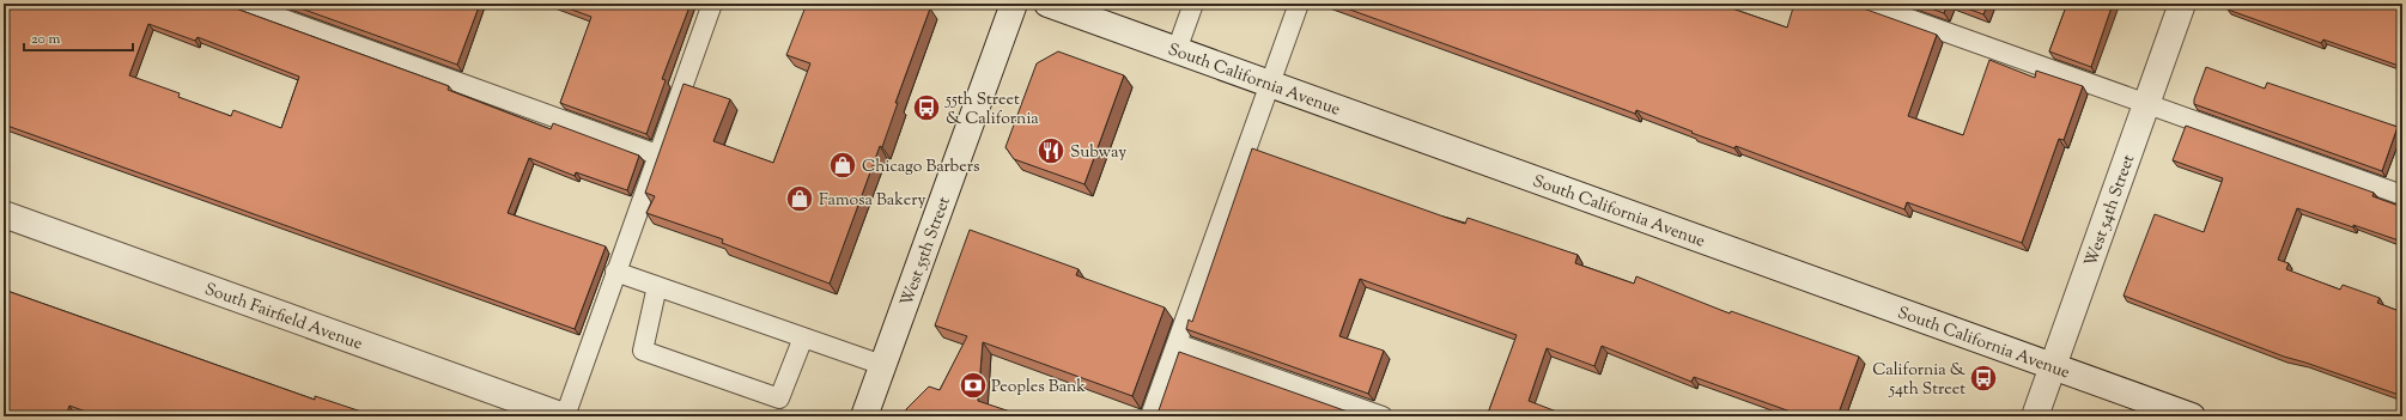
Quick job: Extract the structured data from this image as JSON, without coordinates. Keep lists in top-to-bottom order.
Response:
{
  "streets": {
    "street": [
      "South California Avenue",
      "West 54th Street",
      "West 55th Street",
      "South Fairfield Avenue"
    ]
  },
  "crossings": [
    ["South California Avenue", "West 54th Street"]
  ],
  "places": {
    "bus stop": ["55th Street & California", "California & 54th Street"],
    "restaurant": ["Subway"],
    "shop": ["Chicago Barbers", "Famosa Bakery"],
    "bank": ["Peoples Bank"]
  },
  "scale_bar": "20 m"
}
